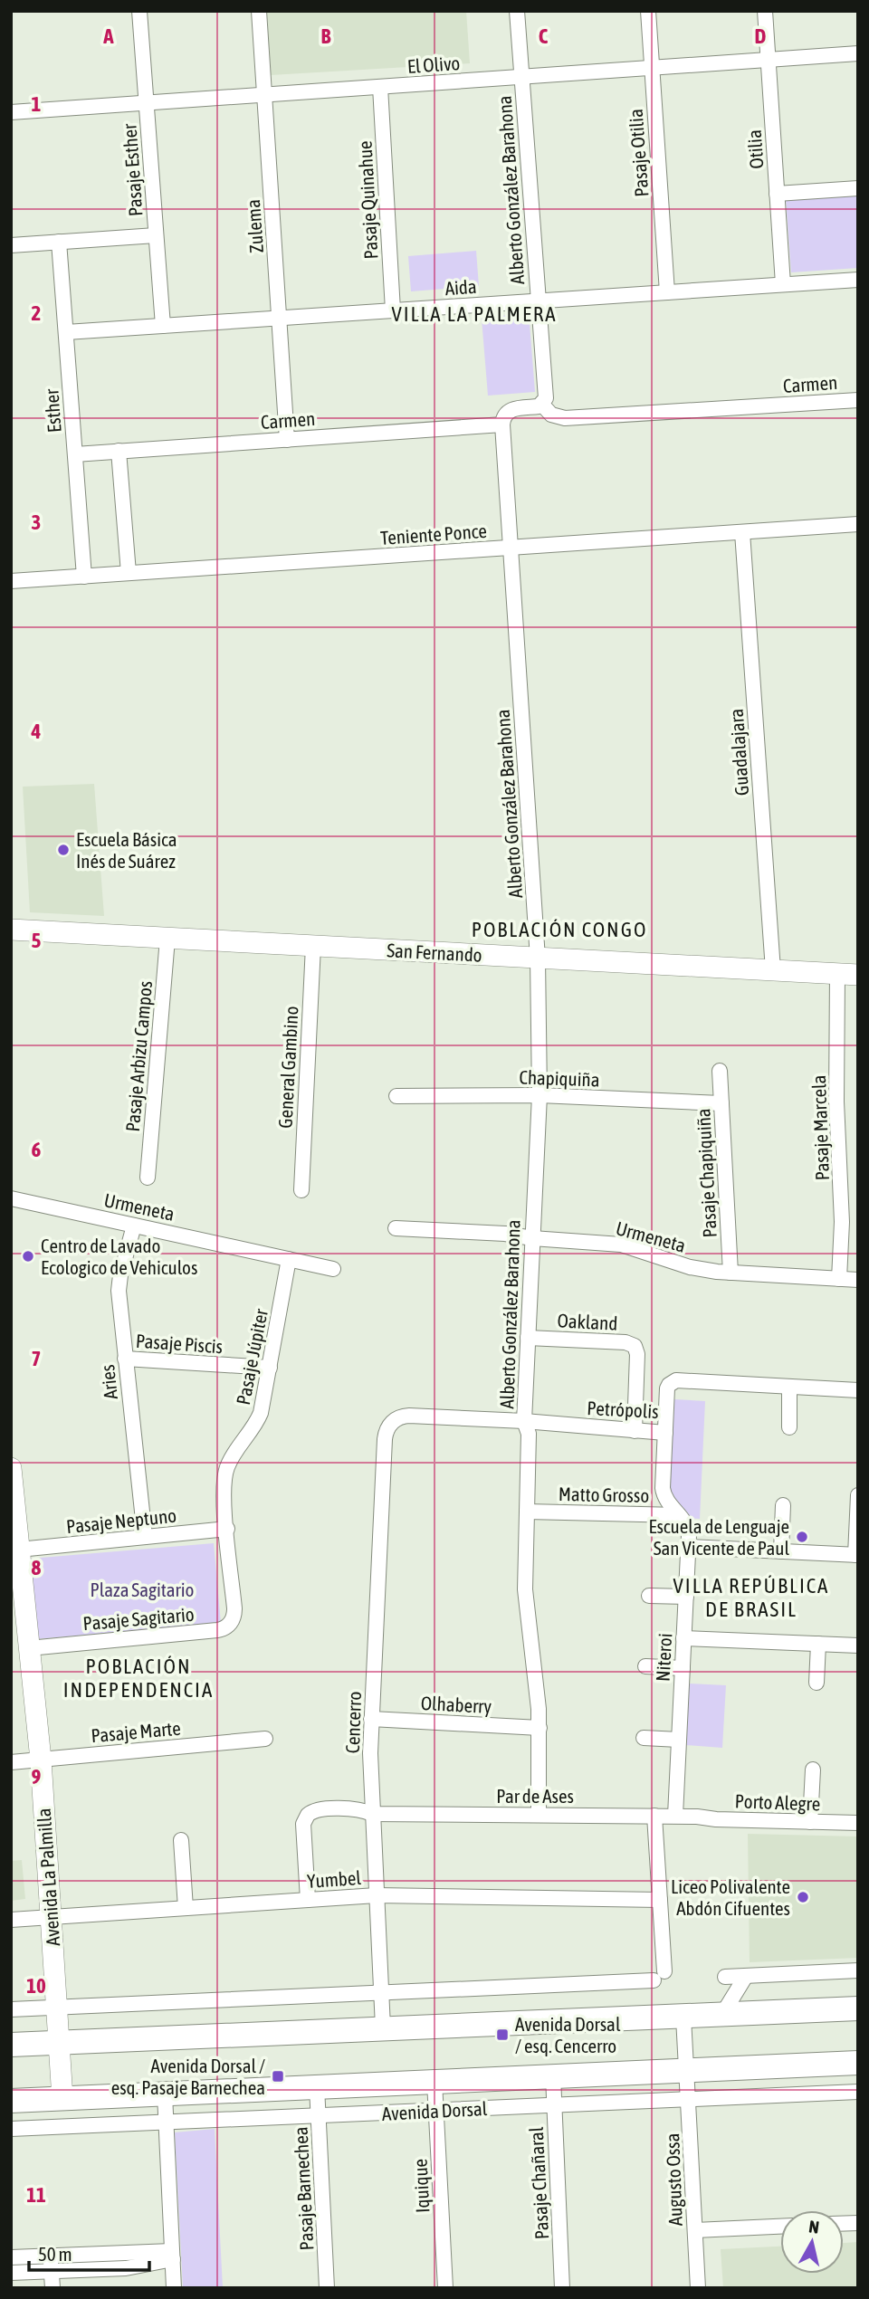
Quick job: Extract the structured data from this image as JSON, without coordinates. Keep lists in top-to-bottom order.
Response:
{
  "streets": {
    "main road": ["Avenida Dorsal"],
    "street": [
      "El Olivo",
      "Otilia",
      "Pasaje Otilia",
      "Pasaje Esther",
      "Alberto González Barahona",
      "Pasaje Quinahue",
      "Zulema",
      "Aida",
      "Carmen",
      "Esther",
      "Teniente Ponce",
      "Guadalajara",
      "San Fernando",
      "Pasaje Arbizu Campos",
      "General Gambino",
      "Chapiquiña",
      "Pasaje Marcela",
      "Pasaje Chapiquiña",
      "Urmeneta",
      "Oakland",
      "Pasaje Piscis",
      "Pasaje Júpiter",
      "Aries",
      "Petrópolis",
      "Matto Grosso",
      "Pasaje Neptuno",
      "Pasaje Sagitario",
      "Niteroi",
      "Olhaberry",
      "Cencerro",
      "Pasaje Marte",
      "Par de Ases",
      "Porto Alegre",
      "Avenida La Palmilla",
      "Yumbel",
      "Augusto Ossa",
      "Pasaje Chañaral",
      "Iquique",
      "Pasaje Barnechea"
    ]
  },
  "crossings": [
    ["El Olivo", "Otilia"],
    ["El Olivo", "Pasaje Otilia"],
    ["El Olivo", "Pasaje Esther"],
    ["El Olivo", "Alberto González Barahona"],
    ["El Olivo", "Pasaje Quinahue"],
    ["El Olivo", "Zulema"],
    ["Otilia", "Aida"],
    ["Pasaje Otilia", "Aida"],
    ["Pasaje Esther", "Aida"],
    ["Alberto González Barahona", "Aida"],
    ["Alberto González Barahona", "Carmen"],
    ["Alberto González Barahona", "Teniente Ponce"],
    ["Alberto González Barahona", "San Fernando"],
    ["Alberto González Barahona", "Chapiquiña"],
    ["Alberto González Barahona", "Urmeneta"],
    ["Alberto González Barahona", "Oakland"],
    ["Alberto González Barahona", "Petrópolis"],
    ["Alberto González Barahona", "Matto Grosso"],
    ["Alberto González Barahona", "Olhaberry"],
    ["Alberto González Barahona", "Par de Ases"],
    ["Pasaje Quinahue", "Aida"],
    ["Zulema", "Aida"],
    ["Zulema", "Carmen"],
    ["Aida", "Esther"],
    ["Carmen", "Esther"],
    ["Esther", "Teniente Ponce"],
    ["Teniente Ponce", "Guadalajara"],
    ["Guadalajara", "San Fernando"],
    ["San Fernando", "Pasaje Arbizu Campos"],
    ["San Fernando", "General Gambino"],
    ["San Fernando", "Pasaje Marcela"],
    ["Chapiquiña", "Pasaje Chapiquiña"],
    ["Pasaje Marcela", "Urmeneta"],
    ["Pasaje Chapiquiña", "Urmeneta"],
    ["Urmeneta", "Pasaje Júpiter"],
    ["Urmeneta", "Aries"],
    ["Oakland", "Petrópolis"],
    ["Pasaje Piscis", "Pasaje Júpiter"],
    ["Pasaje Piscis", "Aries"],
    ["Pasaje Júpiter", "Pasaje Neptuno"],
    ["Pasaje Júpiter", "Pasaje Sagitario"],
    ["Aries", "Pasaje Neptuno"],
    ["Petrópolis", "Niteroi"],
    ["Petrópolis", "Cencerro"],
    ["Matto Grosso", "Niteroi"],
    ["Pasaje Neptuno", "Pasaje Sagitario"],
    ["Pasaje Neptuno", "Avenida La Palmilla"],
    ["Pasaje Sagitario", "Avenida La Palmilla"],
    ["Niteroi", "Par de Ases"],
    ["Olhaberry", "Cencerro"],
    ["Cencerro", "Par de Ases"],
    ["Cencerro", "Yumbel"],
    ["Pasaje Marte", "Avenida La Palmilla"],
    ["Par de Ases", "Porto Alegre"],
    ["Par de Ases", "Yumbel"],
    ["Avenida La Palmilla", "Yumbel"],
    ["Avenida La Palmilla", "Avenida Dorsal"],
    ["Avenida Dorsal", "Augusto Ossa"],
    ["Avenida Dorsal", "Pasaje Chañaral"],
    ["Avenida Dorsal", "Iquique"],
    ["Avenida Dorsal", "Pasaje Barnechea"]
  ],
  "districts": [
    "VILLA LA PALMERA",
    "POBLACIÓN CONGO",
    "VILLA REPÚBLICA DE BRASIL",
    "POBLACIÓN INDEPENDENCIA"
  ],
  "parks": ["Plaza Sagitario"],
  "places": {
    "other": [
      "Escuela Básica Inés de Suárez",
      "Centro de Lavado Ecologico de Vehiculos",
      "Escuela de Lenguaje San Vicente de Paul",
      "Liceo Polivalente Abdón Cifuentes"
    ],
    "transit": ["Avenida Dorsal / esq. Cencerro", "Avenida Dorsal / esq. Pasaje Barnechea"]
  },
  "scale_bar": "50 m",
  "north": "top",
  "grid": {
    "columns": [
      "A",
      "B",
      "C",
      "D"
    ],
    "rows": [
      "1",
      "2",
      "3",
      "4",
      "5",
      "6",
      "7",
      "8",
      "9",
      "10",
      "11"
    ]
  }
}
